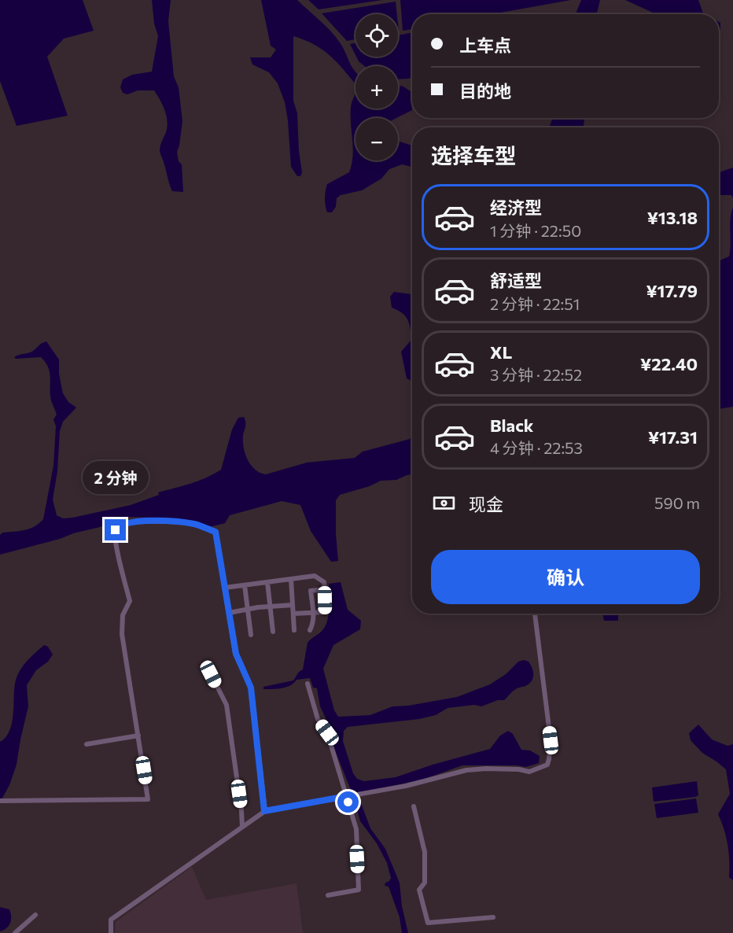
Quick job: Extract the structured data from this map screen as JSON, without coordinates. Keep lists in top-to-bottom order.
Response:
{
  "page": {
    "map_buttons": ["+", "−"],
    "banner": ["上车点", "目的地"],
    "heading": "选择车型",
    "list": [
      {
        "name": "经济型",
        "note": "1 分钟 · 22:50",
        "value": "¥13.18"
      },
      {
        "name": "舒适型",
        "note": "2 分钟 · 22:51",
        "value": "¥17.79"
      },
      {
        "name": "XL",
        "note": "3 分钟 · 22:52",
        "value": "¥22.40"
      },
      {
        "name": "Black",
        "note": "4 分钟 · 22:53",
        "value": "¥17.31"
      }
    ],
    "bubble": "2 分钟",
    "pay": ["现金", "590 m"],
    "buttons": "确认"
  }
}
